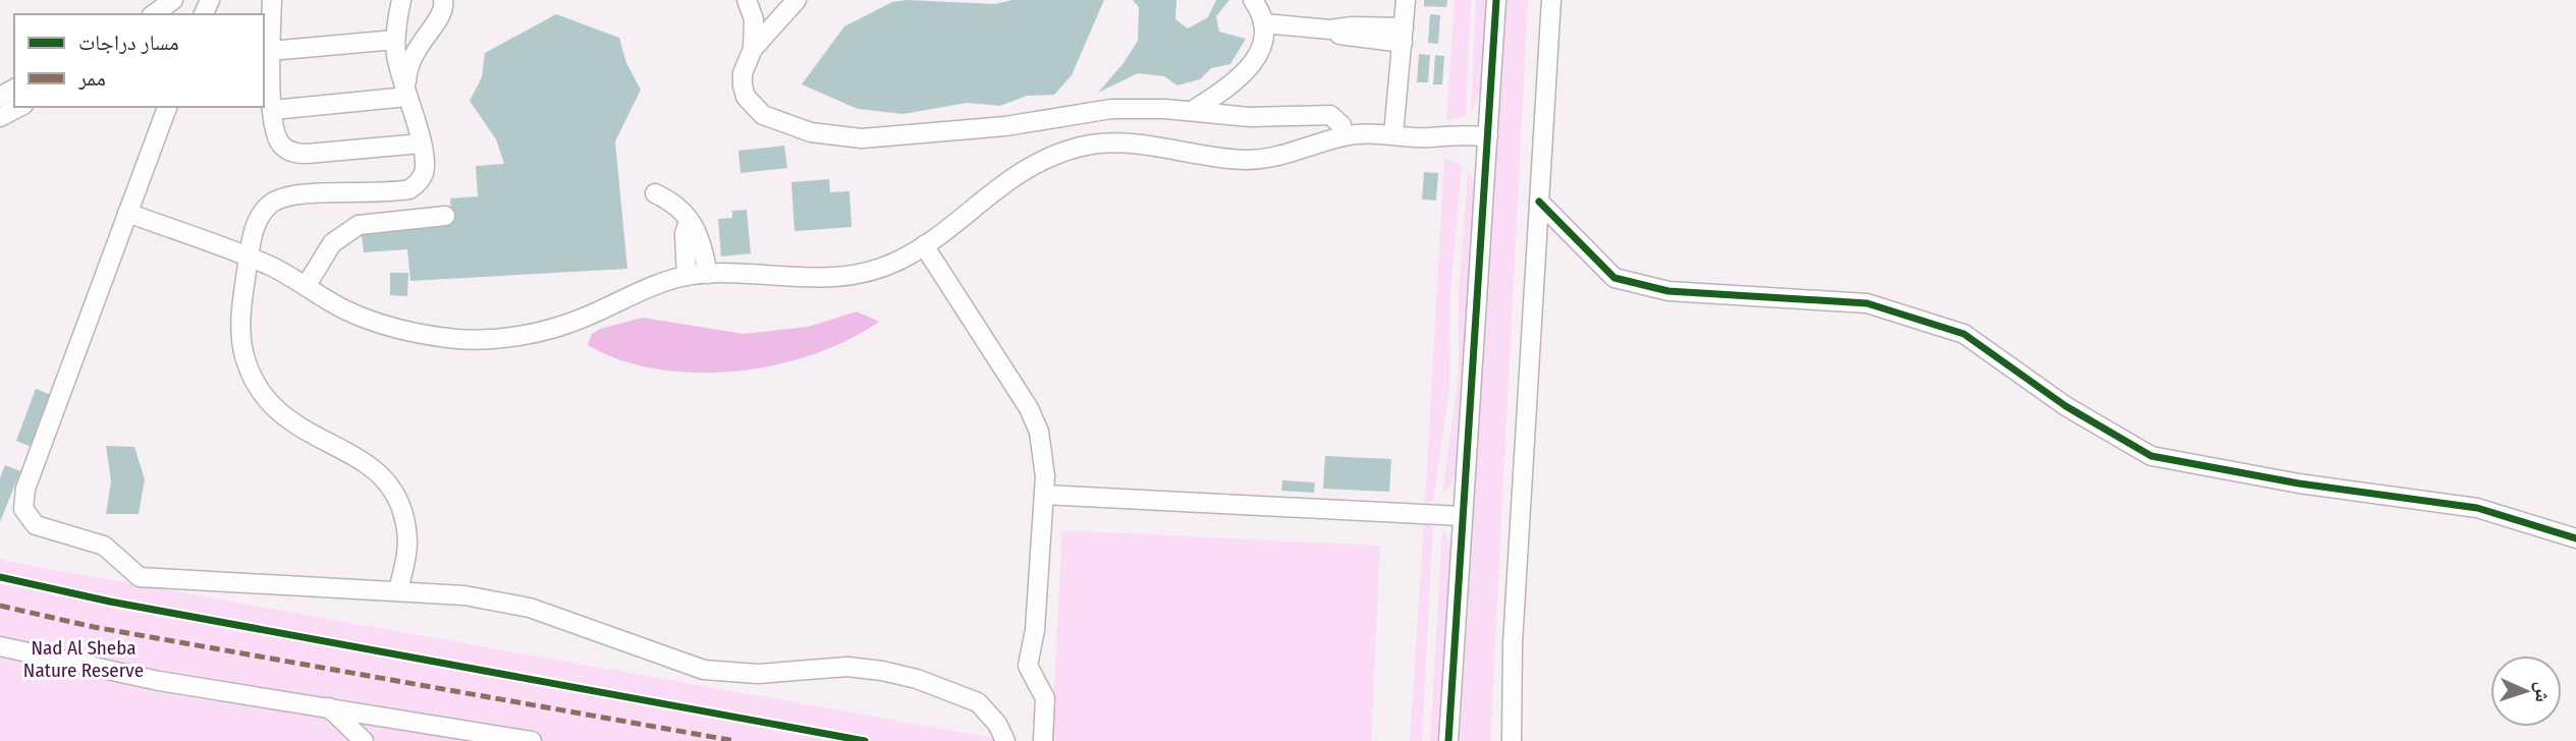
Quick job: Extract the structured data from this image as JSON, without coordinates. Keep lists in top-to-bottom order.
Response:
{
  "parks": ["Nad Al Sheba Nature Reserve"],
  "legend": ["مسار دراجات", "ممر"],
  "north": "right"
}
